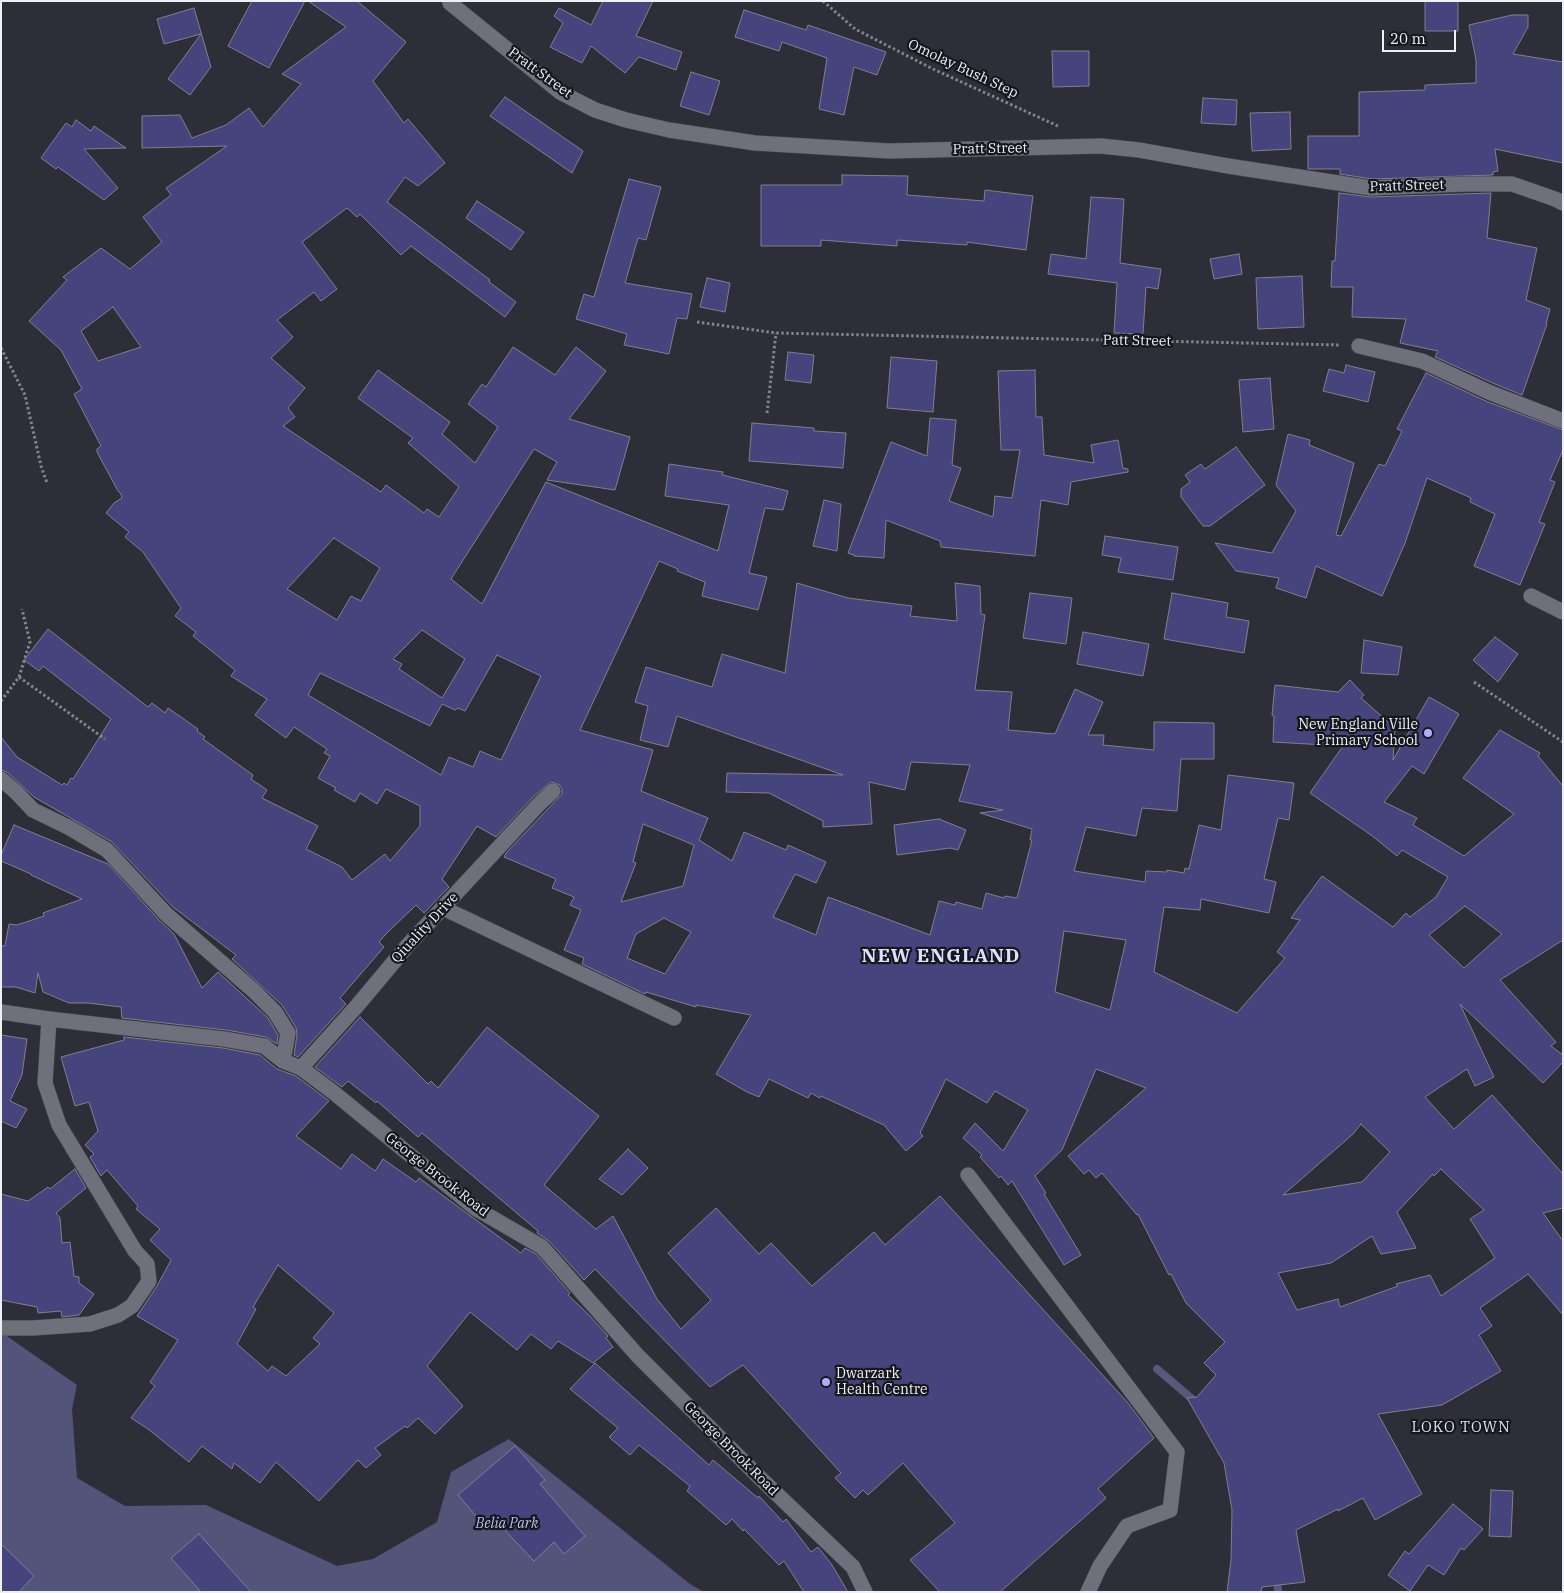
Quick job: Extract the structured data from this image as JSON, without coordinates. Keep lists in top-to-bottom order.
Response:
{
  "streets": {
    "street": ["Pratt Street", "Qiuality Drive", "George Brook Road"],
    "path": ["Omolay Bush Step", "Patt Street"]
  },
  "crossings": [
    ["Qiuality Drive", "George Brook Road"]
  ],
  "districts": ["NEW ENGLAND", "LOKO TOWN"],
  "parks": ["Belia Park"],
  "places": ["New England Ville Primary School", "Dwarzark Health Centre"],
  "scale_bar": "20 m"
}
